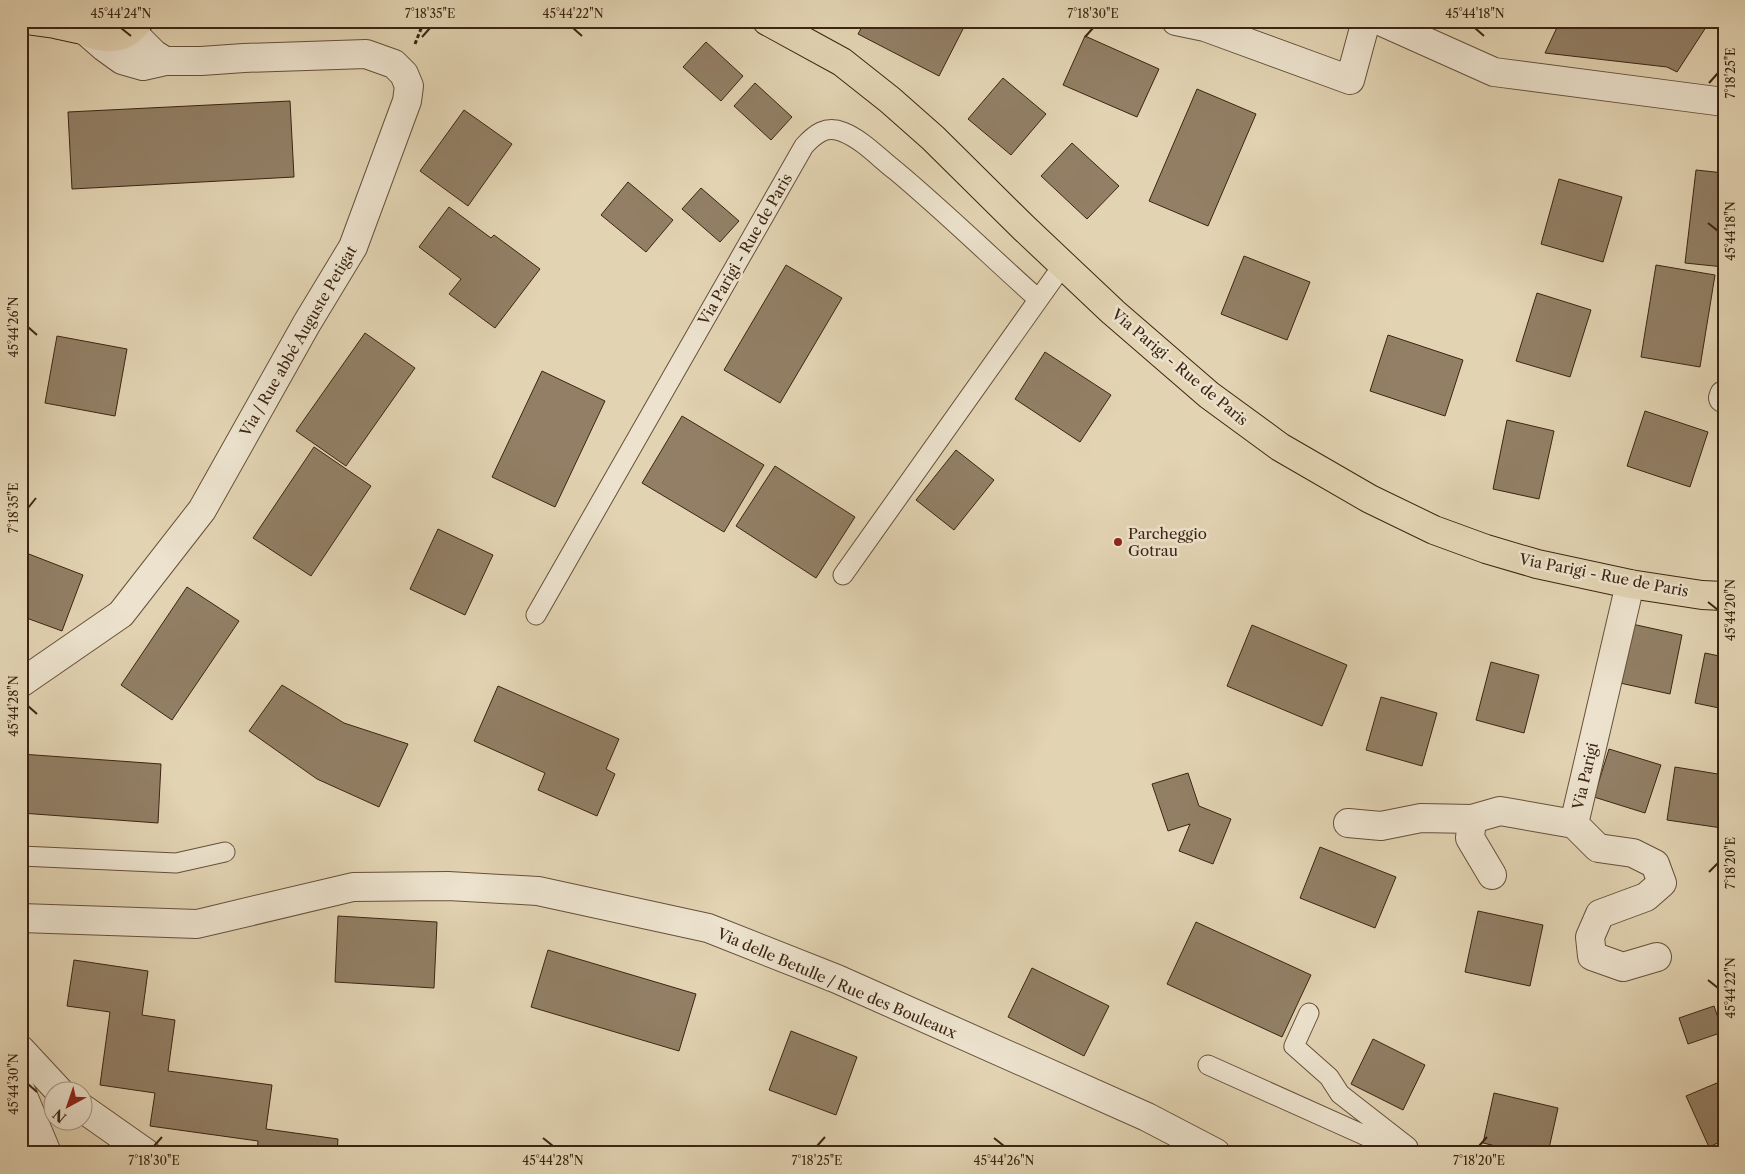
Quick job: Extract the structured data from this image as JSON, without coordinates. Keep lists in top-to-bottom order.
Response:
{
  "streets": {
    "main road": ["Via Parigi - Rue de Paris"],
    "street": ["Via / Rue abbé Auguste Petigat", "Via Parigi", "Via delle Betulle / Rue des Bouleaux"]
  },
  "crossings": [
    ["Via Parigi - Rue de Paris", "Via Parigi"]
  ],
  "places": ["Parcheggio Gotrau"],
  "north": "bottom left",
  "coordinates": [
    "45°44'24\"N",
    "7°18'35\"E",
    "45°44'22\"N",
    "7°18'30\"E",
    "45°44'18\"N",
    "7°18'25\"E",
    "45°44'26\"N",
    "45°44'20\"N",
    "45°44'28\"N",
    "7°18'20\"E",
    "45°44'30\"N"
  ]
}
